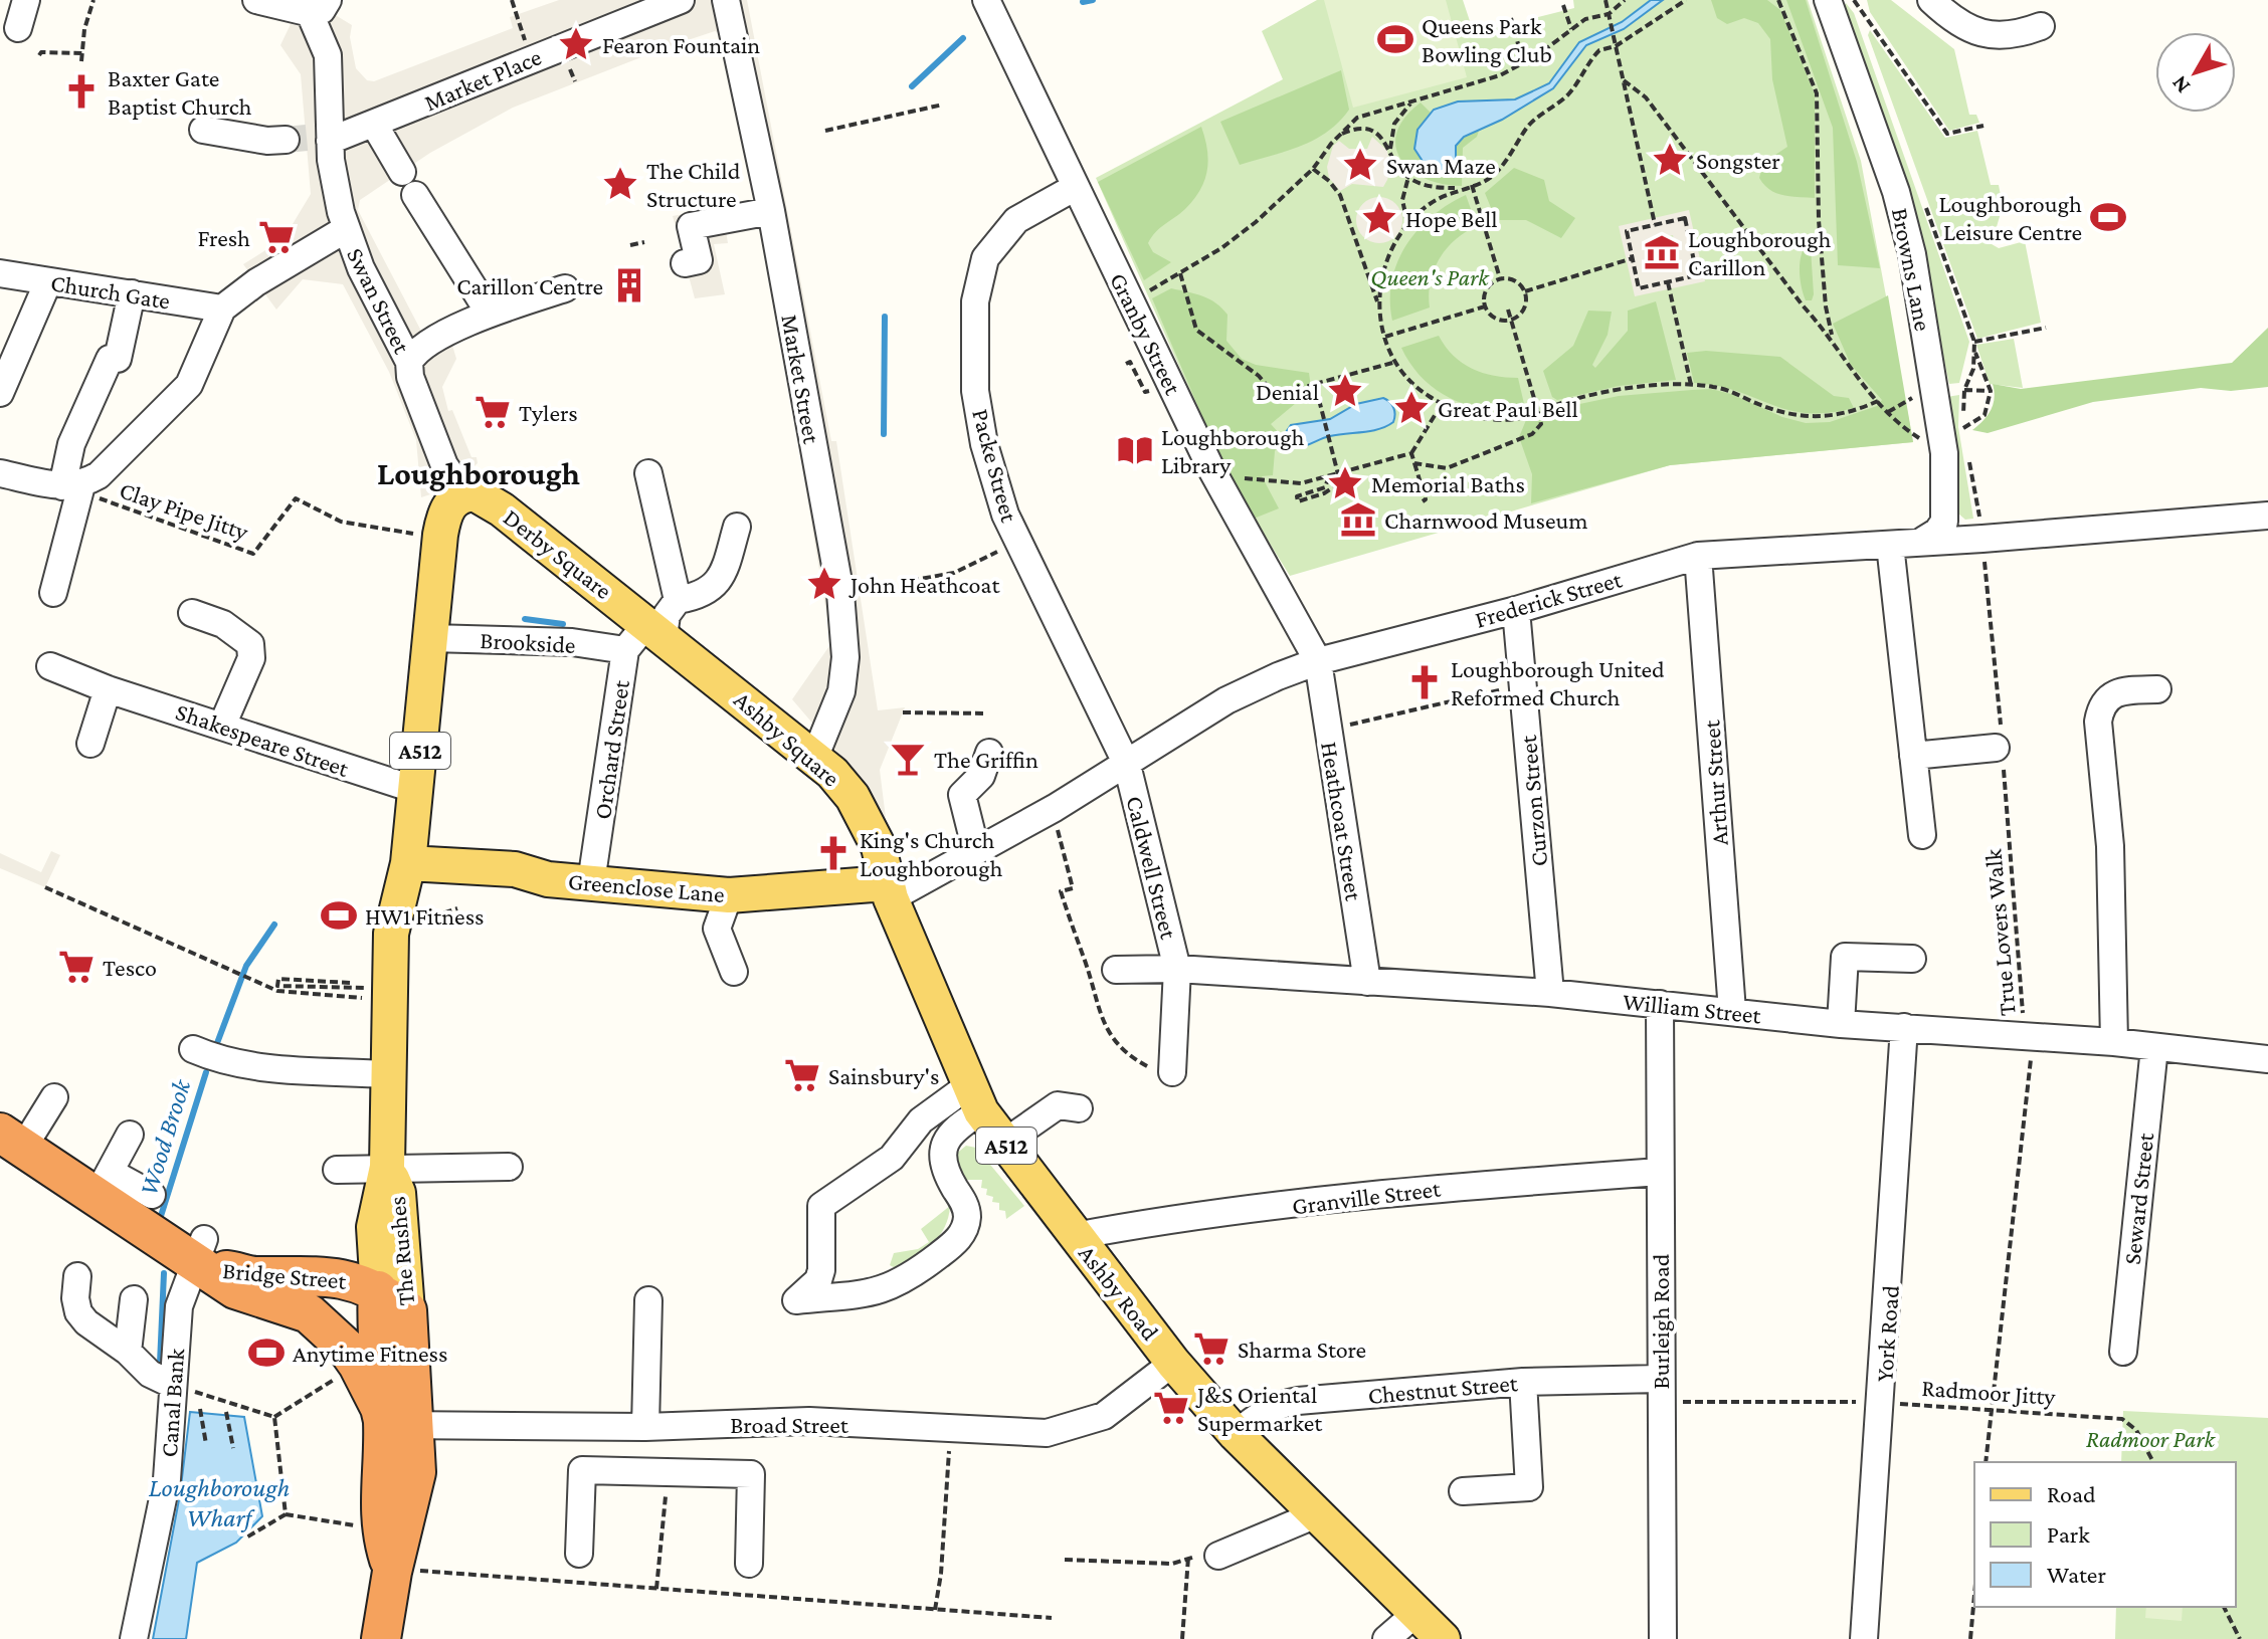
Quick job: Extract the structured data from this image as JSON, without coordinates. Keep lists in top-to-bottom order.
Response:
{
  "streets": {
    "highway": ["Bridge Street"],
    "main road": [
      "Derby Square",
      "Ashby Square",
      "A512",
      "Greenclose Lane",
      "The Rushes",
      "Ashby Road"
    ],
    "street": [
      "Market Place",
      "Browns Lane",
      "Church Gate",
      "Swan Street",
      "Granby Street",
      "Market Street",
      "Packe Street",
      "Frederick Street",
      "Brookside",
      "Shakespeare Street",
      "Orchard Street",
      "Arthur Street",
      "Curzon Street",
      "Heathcoat Street",
      "Caldwell Street",
      "William Street",
      "Granville Street",
      "Seward Street",
      "Burleigh Road",
      "York Road",
      "Chestnut Street",
      "Canal Bank",
      "Broad Street"
    ],
    "path": ["Clay Pipe Jitty", "True Lovers Walk", "Radmoor Jitty"]
  },
  "crossings": [
    ["Browns Lane", "Frederick Street"],
    ["Swan Street", "Derby Square"],
    ["Swan Street", "A512"],
    ["Granby Street", "Packe Street"],
    ["Granby Street", "Frederick Street"],
    ["Granby Street", "Heathcoat Street"],
    ["Market Street", "Ashby Square"],
    ["Packe Street", "Frederick Street"],
    ["Packe Street", "Caldwell Street"],
    ["Clay Pipe Jitty", "A512"],
    ["Derby Square", "Brookside"],
    ["Derby Square", "Ashby Square"],
    ["Derby Square", "Orchard Street"],
    ["Derby Square", "A512"],
    ["Frederick Street", "Ashby Square"],
    ["Frederick Street", "Arthur Street"],
    ["Frederick Street", "Curzon Street"],
    ["Frederick Street", "Heathcoat Street"],
    ["Frederick Street", "Caldwell Street"],
    ["Frederick Street", "Greenclose Lane"],
    ["Frederick Street", "True Lovers Walk"],
    ["Frederick Street", "Ashby Road"],
    ["Brookside", "Ashby Square"],
    ["Brookside", "Orchard Street"],
    ["Brookside", "A512"],
    ["Brookside", "The Rushes"],
    ["Ashby Square", "Orchard Street"],
    ["Ashby Square", "Greenclose Lane"],
    ["Ashby Square", "Ashby Road"],
    ["Shakespeare Street", "The Rushes"],
    ["Orchard Street", "Greenclose Lane"],
    ["A512", "The Rushes"],
    ["Arthur Street", "William Street"],
    ["Curzon Street", "William Street"],
    ["Heathcoat Street", "William Street"],
    ["Caldwell Street", "William Street"],
    ["Greenclose Lane", "The Rushes"],
    ["Greenclose Lane", "Ashby Road"],
    ["True Lovers Walk", "William Street"],
    ["True Lovers Walk", "Radmoor Jitty"],
    ["William Street", "Seward Street"],
    ["William Street", "Burleigh Road"],
    ["William Street", "York Road"],
    ["Granville Street", "Ashby Road"],
    ["Granville Street", "Burleigh Road"],
    ["The Rushes", "Bridge Street"],
    ["Bridge Street", "Canal Bank"],
    ["Bridge Street", "Broad Street"],
    ["Ashby Road", "Chestnut Street"],
    ["Ashby Road", "Broad Street"],
    ["Burleigh Road", "Chestnut Street"],
    ["Burleigh Road", "Radmoor Jitty"],
    ["York Road", "Radmoor Jitty"],
    ["Chestnut Street", "Radmoor Jitty"]
  ],
  "districts": ["Loughborough"],
  "water": ["Wood Brook", "Loughborough Wharf"],
  "parks": ["Queen's Park", "Radmoor Park"],
  "places": {
    "sports": [
      "Queens Park Bowling Club",
      "Loughborough Leisure Centre",
      "HW1 Fitness",
      "Anytime Fitness"
    ],
    "place": [
      "Fearon Fountain",
      "Songster",
      "Swan Maze",
      "The Child Structure",
      "Hope Bell",
      "Denial",
      "Great Paul Bell",
      "Memorial Baths",
      "John Heathcoat"
    ],
    "church": ["Baxter Gate Baptist Church", "Loughborough United Reformed Church", "King's Church Loughborough"],
    "supermarket": [
      "Fresh",
      "Tylers",
      "Tesco",
      "Sainsbury's",
      "Sharma Store",
      "J&S Oriental Supermarket"
    ],
    "museum": ["Loughborough Carillon", "Charnwood Museum"],
    "building": ["Carillon Centre"],
    "library": ["Loughborough Library"],
    "bar": ["The Griffin"]
  },
  "legend": ["Road", "Park", "Water"],
  "north": "bottom left"
}
